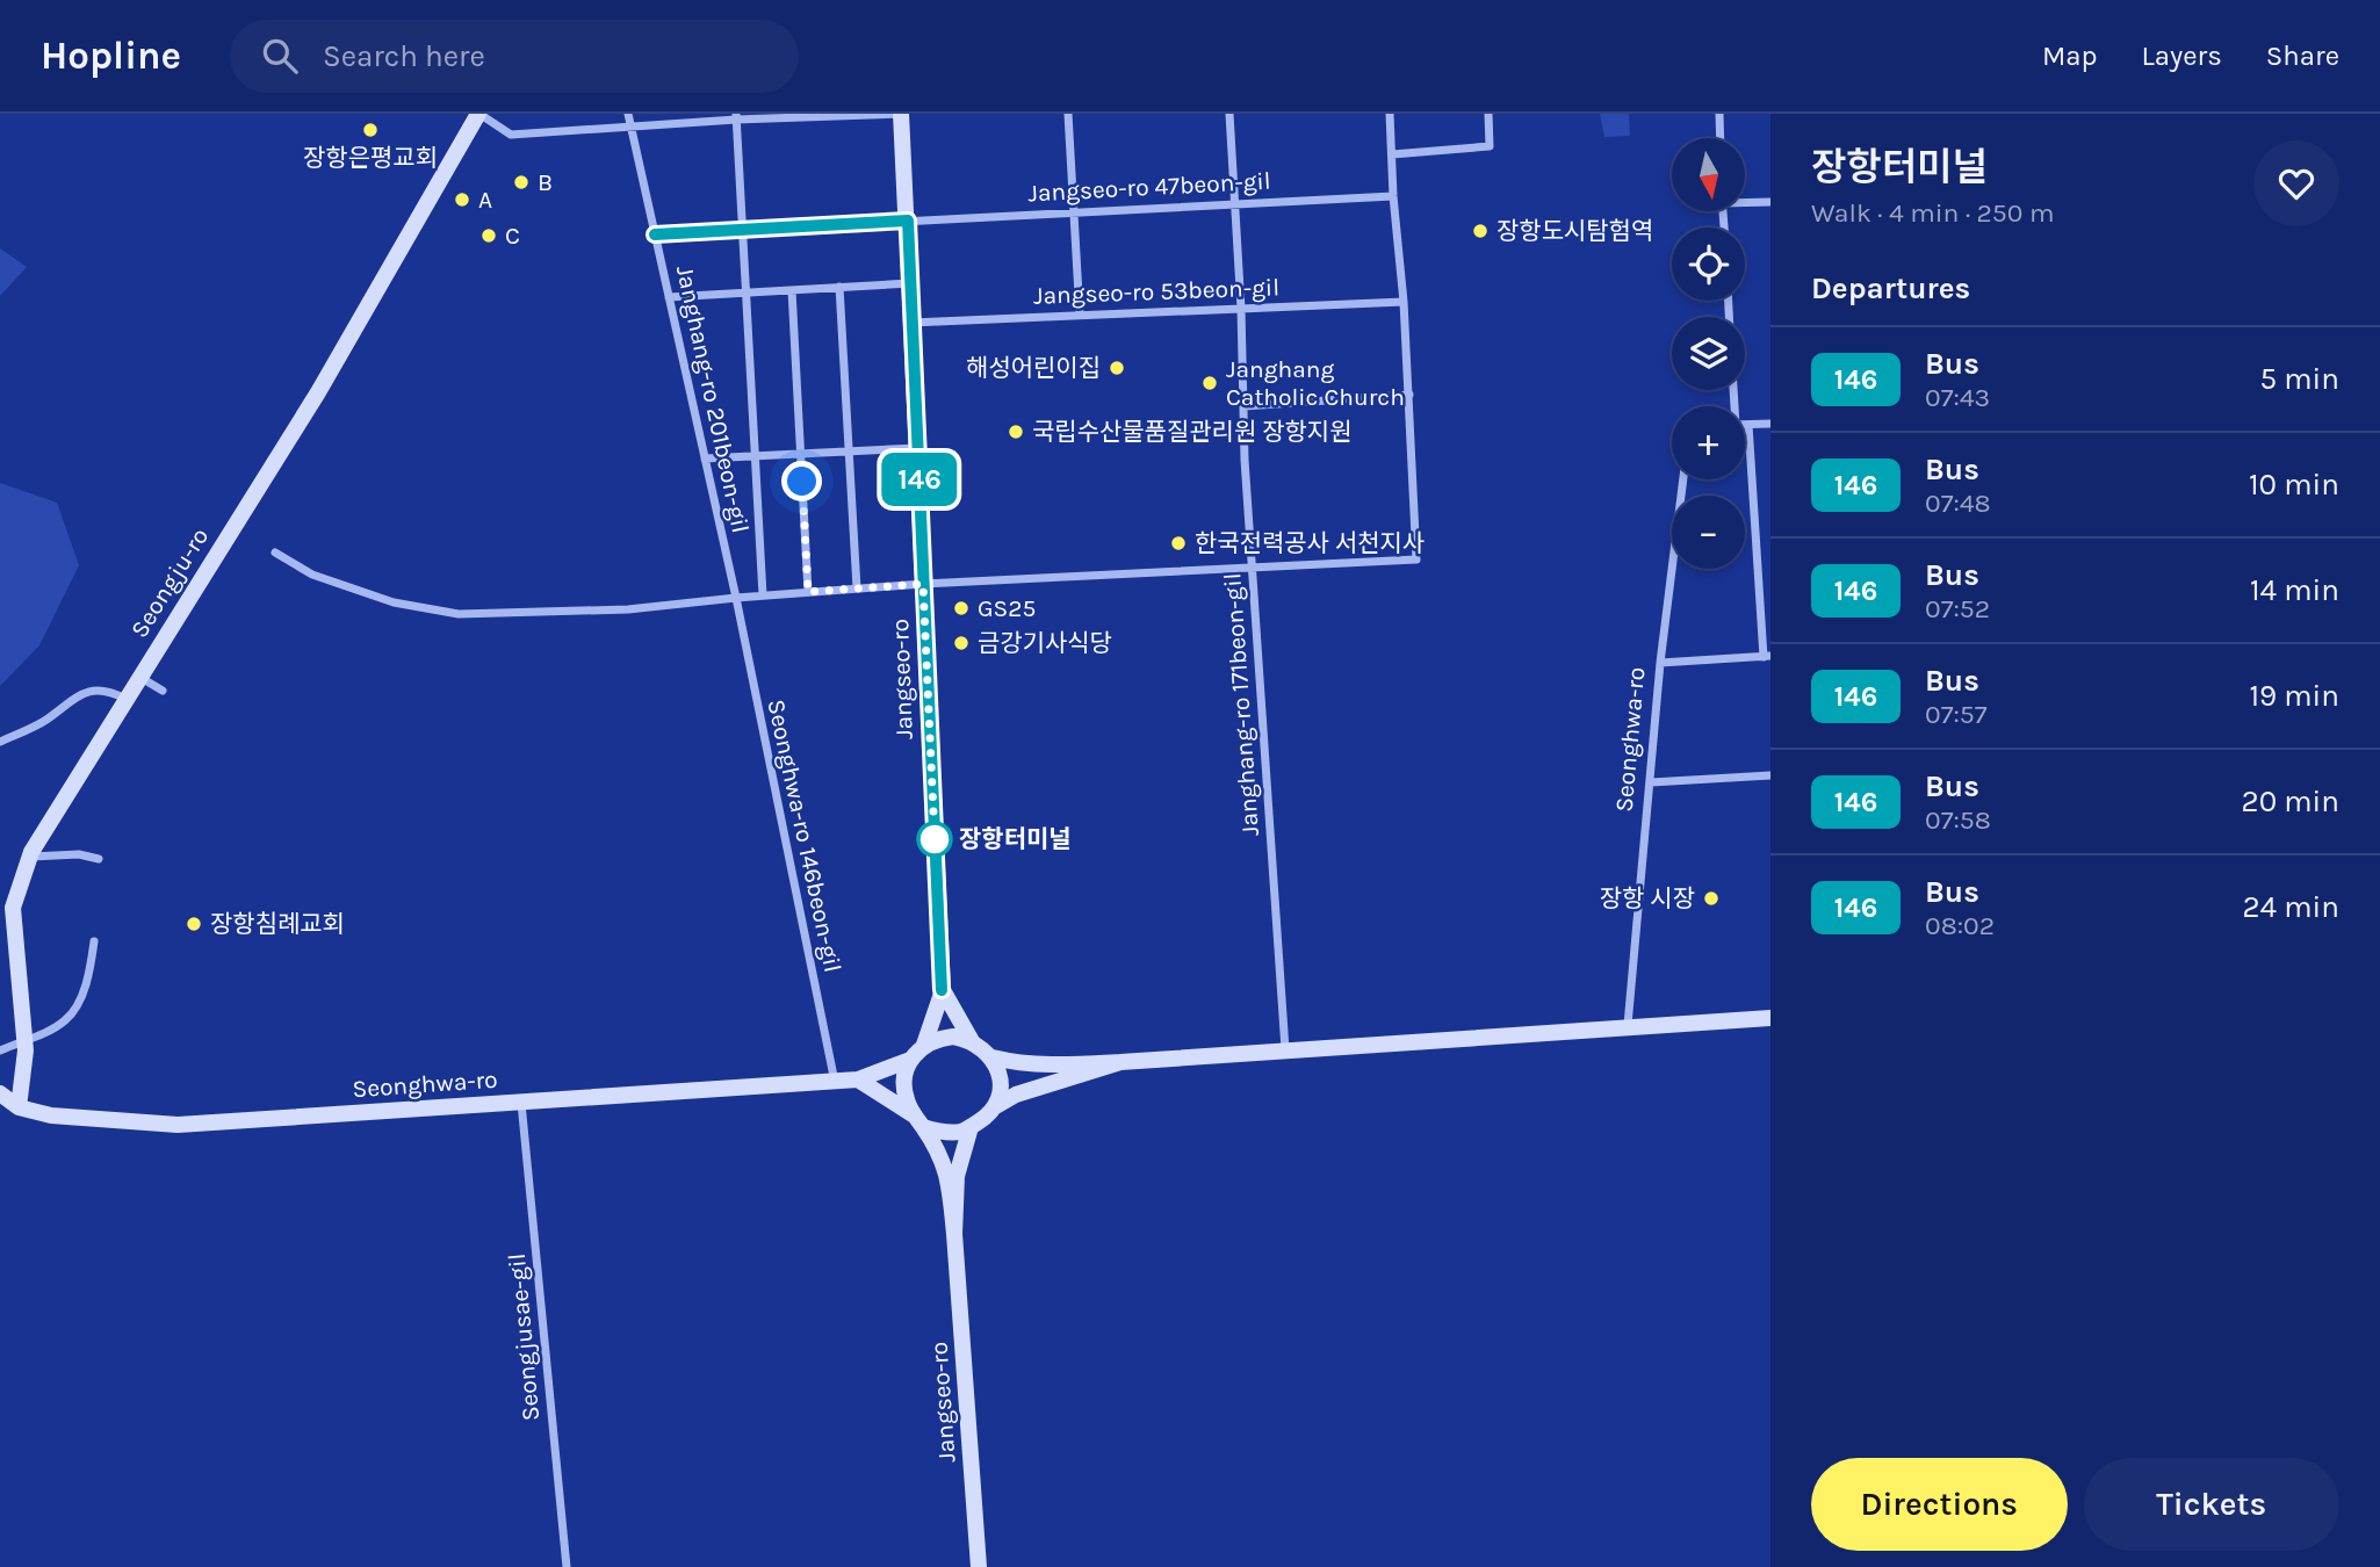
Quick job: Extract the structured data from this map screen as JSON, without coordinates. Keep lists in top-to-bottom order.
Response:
{
  "streets": {
    "street": [
      "Jangseo-ro 47beon-gil",
      "Jangseo-ro 53beon-gil",
      "Janghang-ro 201beon-gil",
      "Seongju-ro",
      "Jangseo-ro",
      "Janghang-ro 171beon-gil",
      "Seonghwa-ro",
      "Seonghwa-ro 146beon-gil",
      "Seongjusae-gil"
    ]
  },
  "crossings": [
    ["Jangseo-ro 47beon-gil", "Jangseo-ro"],
    ["Jangseo-ro 47beon-gil", "Janghang-ro 171beon-gil"],
    ["Jangseo-ro 53beon-gil", "Jangseo-ro"],
    ["Jangseo-ro 53beon-gil", "Janghang-ro 171beon-gil"],
    ["Janghang-ro 201beon-gil", "Seonghwa-ro 146beon-gil"],
    ["Seongju-ro", "Seonghwa-ro"],
    ["Seonghwa-ro", "Seonghwa-ro 146beon-gil"],
    ["Seonghwa-ro", "Seongjusae-gil"]
  ],
  "places": [
    "장항은평교회",
    "B",
    "A",
    "장항도시탐험역",
    "C",
    "해성어린이집",
    "Janghang Catholic Church",
    "국립수산물품질관리원 장항지원",
    "한국전력공사 서천지사",
    "GS25",
    "금강기사식당",
    "장항터미널",
    "장항 시장",
    "장항침례교회"
  ],
  "lines": ["bus line 146"],
  "north": "bottom",
  "page": {
    "header": "Hopline",
    "search": "Search here",
    "nav": ["Map", "Layers", "Share"],
    "on_map": "146",
    "heading": [
      ["장항터미널", "Walk · 4 min · 250 m"],
      "Departures"
    ],
    "map_buttons": ["+", "−"],
    "list": [
      {
        "mark": "146",
        "name": "Bus",
        "note": "07:43",
        "value": "5 min"
      },
      {
        "mark": "146",
        "name": "Bus",
        "note": "07:48",
        "value": "10 min"
      },
      {
        "mark": "146",
        "name": "Bus",
        "note": "07:52",
        "value": "14 min"
      },
      {
        "mark": "146",
        "name": "Bus",
        "note": "07:57",
        "value": "19 min"
      },
      {
        "mark": "146",
        "name": "Bus",
        "note": "07:58",
        "value": "20 min"
      },
      {
        "mark": "146",
        "name": "Bus",
        "note": "08:02",
        "value": "24 min"
      }
    ],
    "buttons": ["Directions", "Tickets"]
  }
}
